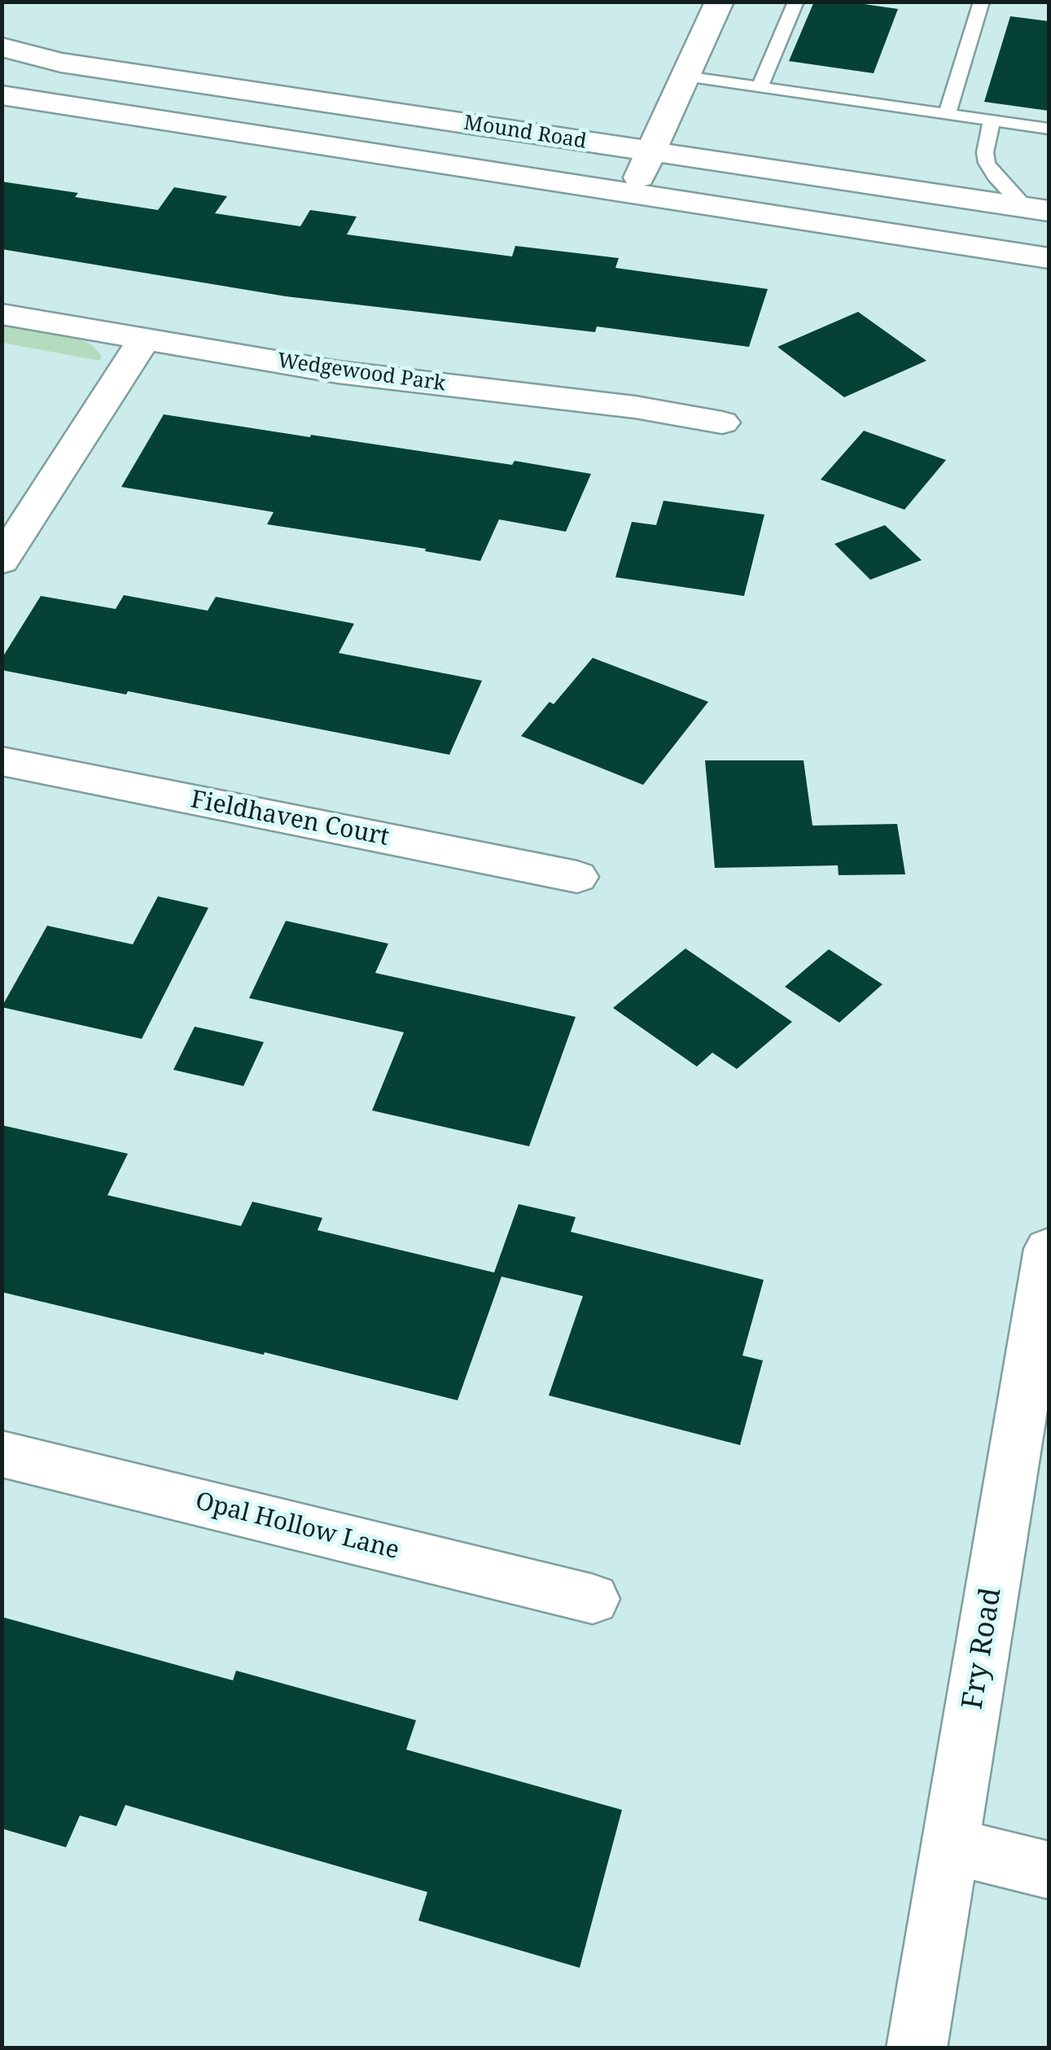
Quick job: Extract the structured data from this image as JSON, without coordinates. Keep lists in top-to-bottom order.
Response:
{
  "streets": {
    "street": [
      "Mound Road",
      "Wedgewood Park",
      "Fieldhaven Court",
      "Opal Hollow Lane",
      "Fry Road"
    ]
  }
}
